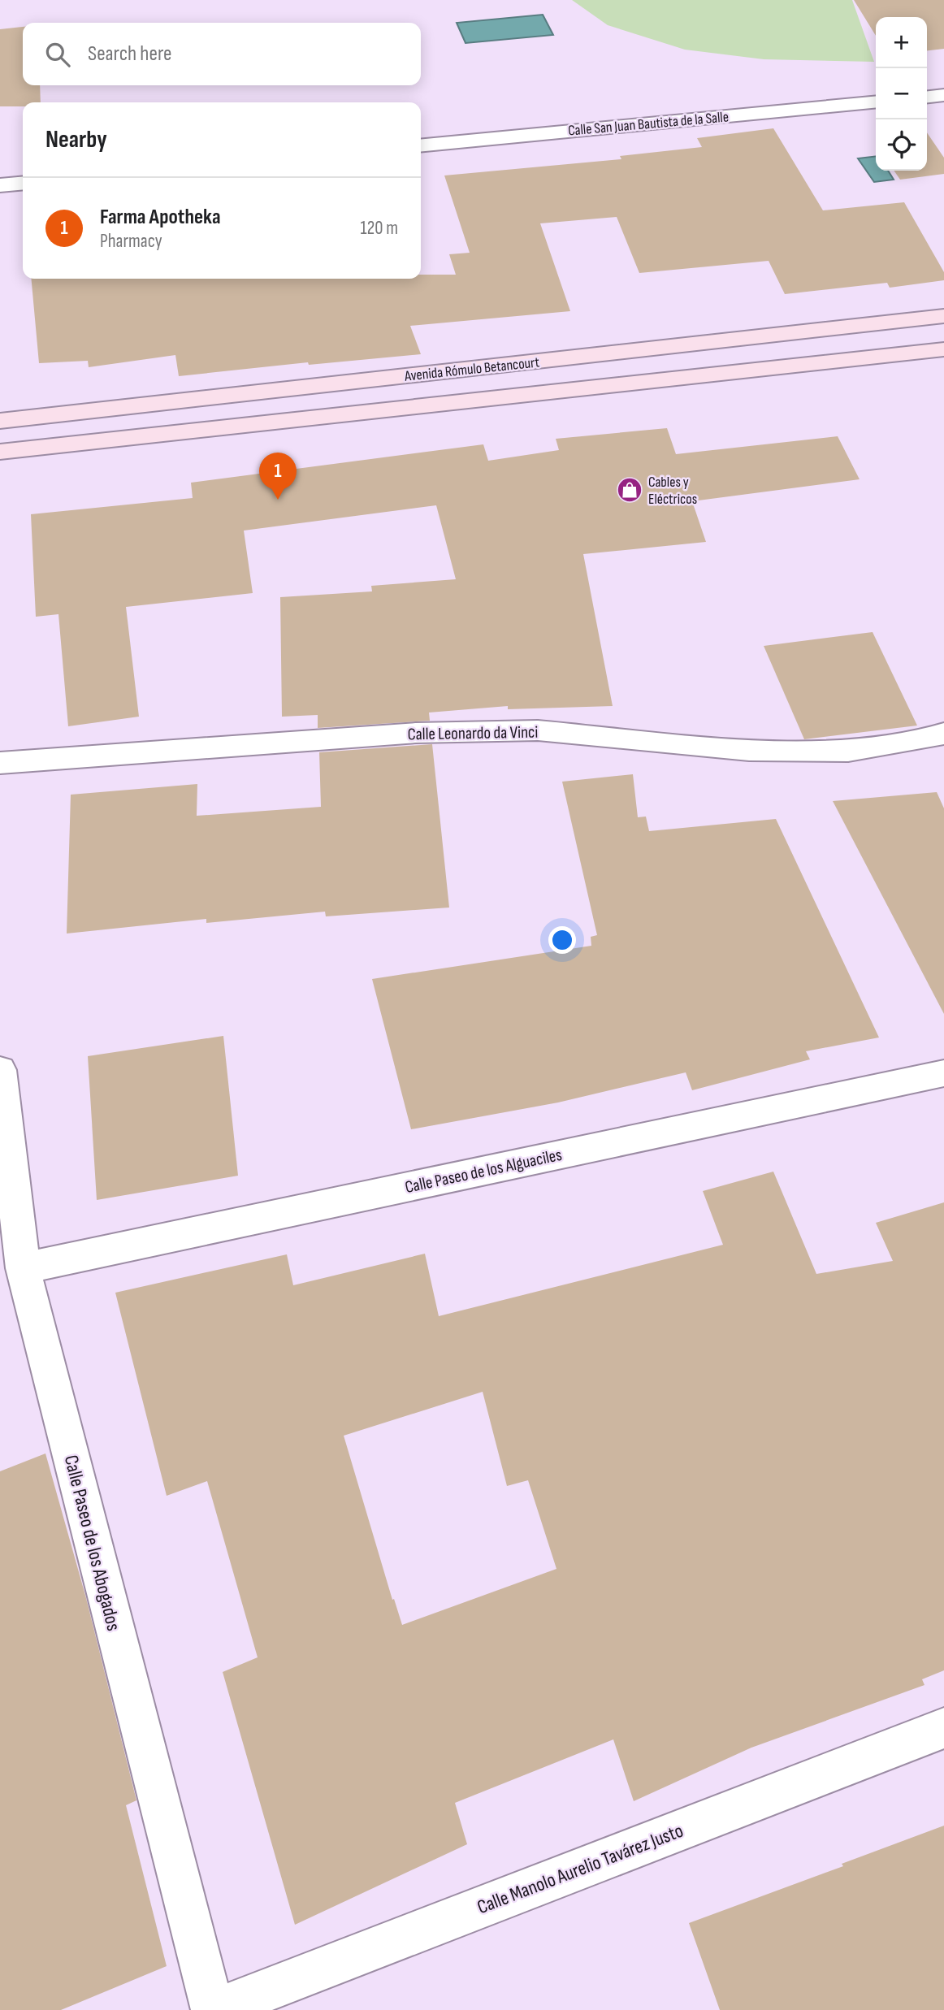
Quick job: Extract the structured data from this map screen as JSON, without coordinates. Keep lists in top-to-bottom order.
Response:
{
  "streets": {
    "main road": ["Avenida Rómulo Betancourt"],
    "street": [
      "Calle San Juan Bautista de la Salle",
      "Calle Leonardo da Vinci",
      "Calle Paseo de los Alguaciles",
      "Calle Paseo de los Abogados",
      "Calle Manolo Aurelio Tavárez Justo"
    ]
  },
  "crossings": [
    ["Calle Paseo de los Alguaciles", "Calle Paseo de los Abogados"],
    ["Calle Paseo de los Abogados", "Calle Manolo Aurelio Tavárez Justo"]
  ],
  "places": {
    "shop": ["Cables y Eléctricos"]
  },
  "page": {
    "map_buttons": ["+", "−"],
    "search": "Search here",
    "heading": "Nearby",
    "list": [
      {
        "mark": "1",
        "name": "Farma Apotheka",
        "note": "Pharmacy",
        "value": "120 m"
      }
    ],
    "pins": "1"
  }
}
